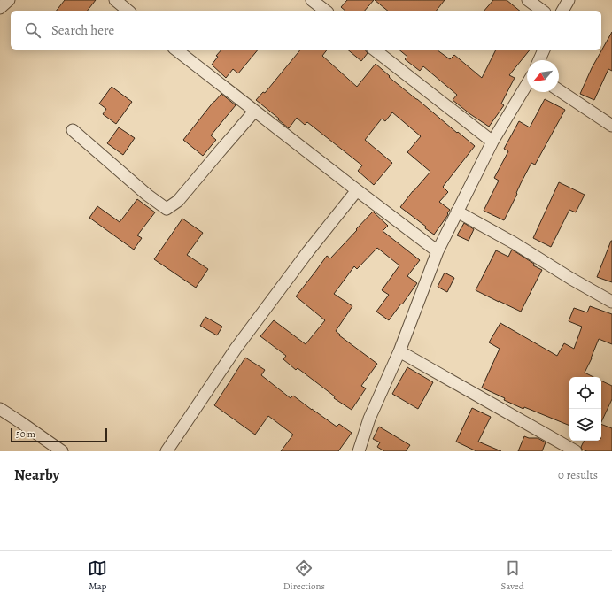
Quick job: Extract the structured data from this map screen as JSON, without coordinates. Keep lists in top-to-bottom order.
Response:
{
  "scale_bar": "50 m",
  "north": "bottom left",
  "page": {
    "search": "Search here",
    "scale": "50 m",
    "heading": ["Nearby", "0 results"],
    "nav": ["Map", "Directions", "Saved"]
  }
}
